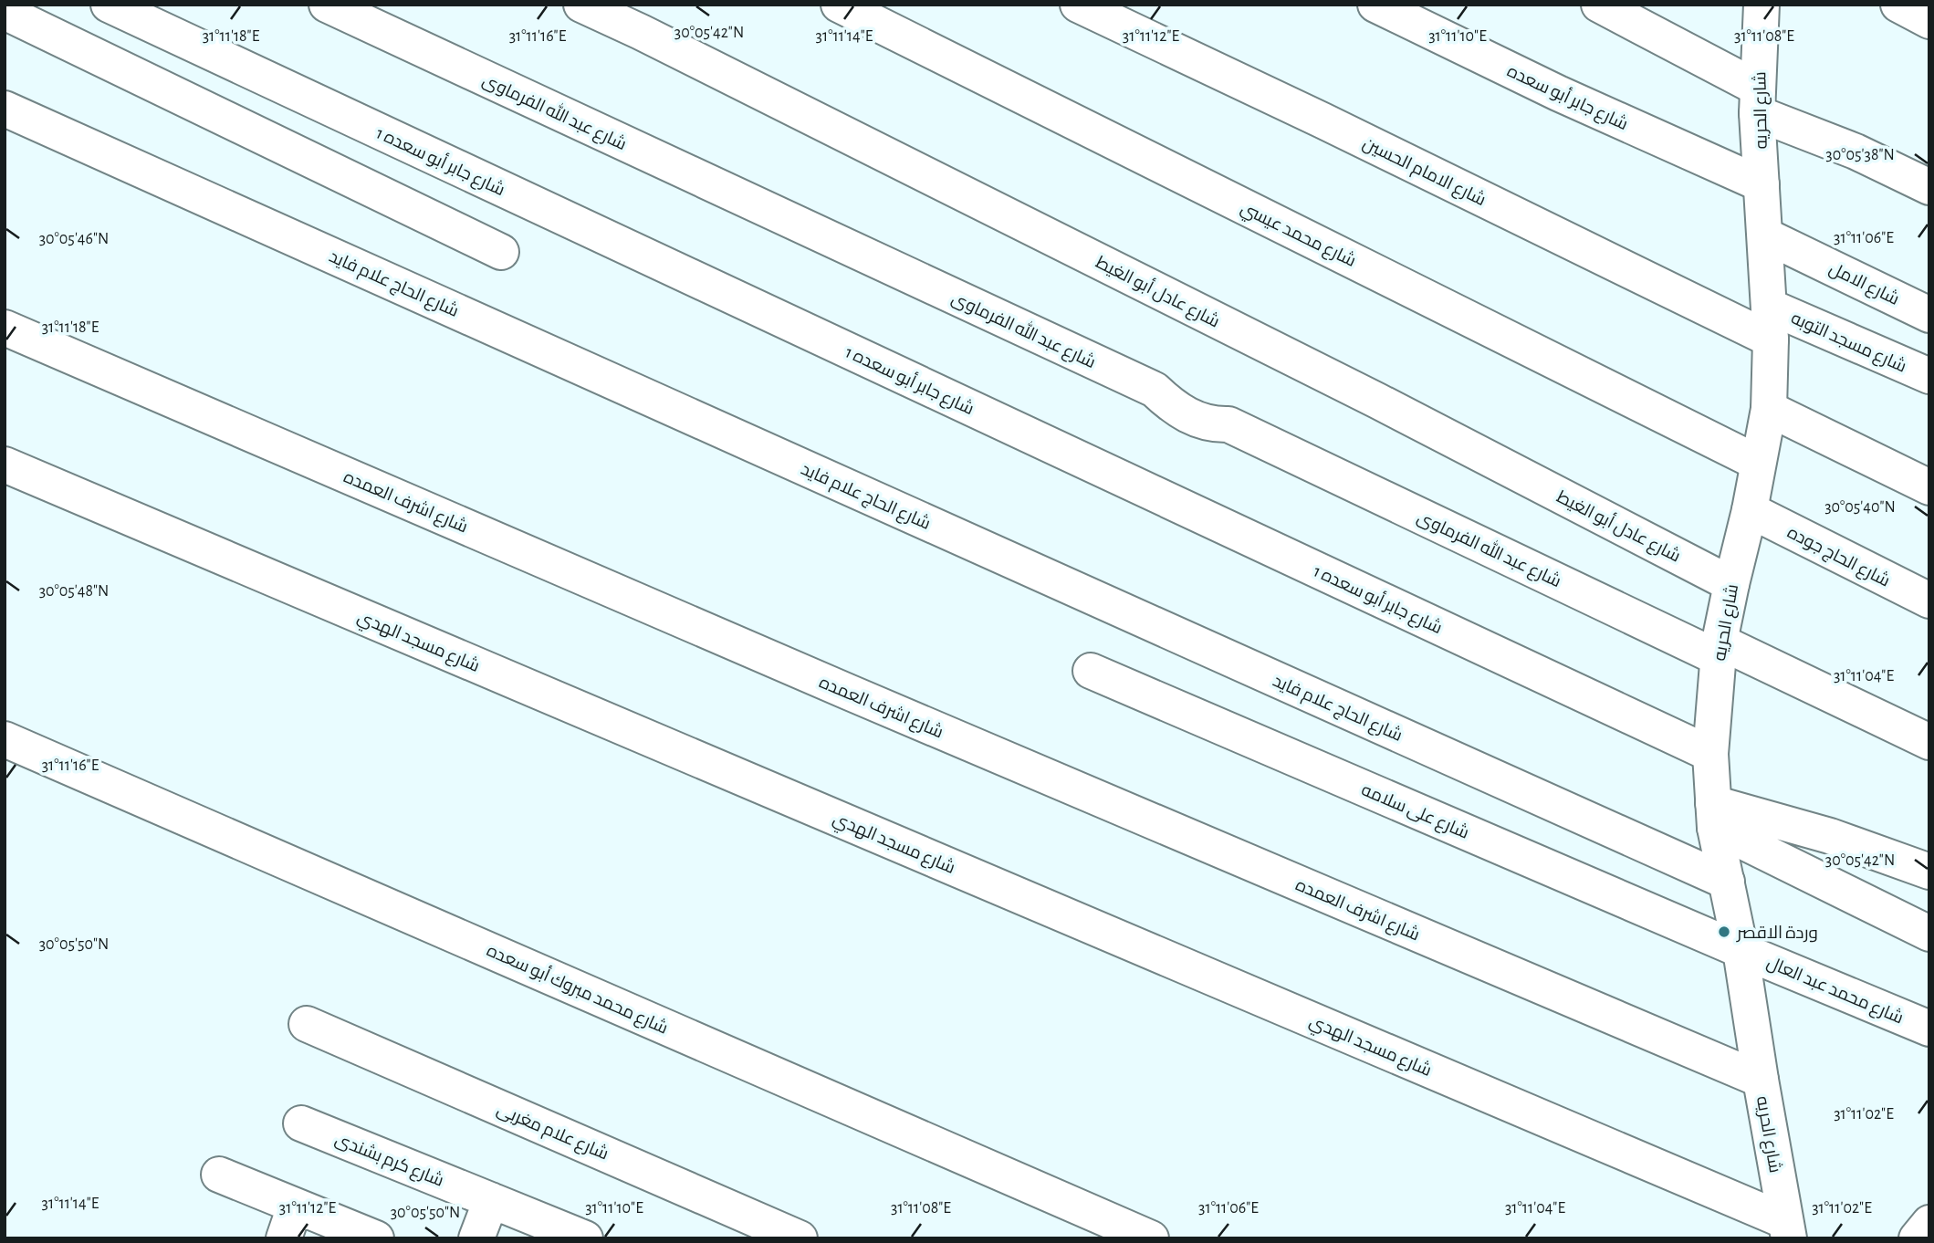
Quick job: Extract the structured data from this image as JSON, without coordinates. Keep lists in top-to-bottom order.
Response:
{
  "streets": {
    "street": [
      "شارع جابر أبو سعده",
      "شارع الحريه",
      "شارع عبد الله الفرماوى",
      "شارع جابر أبو سعده 1",
      "شارع الامام الحسين",
      "شارع محمد عيسي",
      "شارع الحاج علام فايد",
      "شارع الامل",
      "شارع عادل أبو الغيط",
      "شارع مسجد التوبه",
      "شارع اشرف العمده",
      "شارع الحاج جوده",
      "شارع مسجد الهدي",
      "شارع على سلامه",
      "شارع محمد مبروك أبو سعده",
      "شارع محمد عبد العال",
      "شارع علام مغربى",
      "شارع كرم بشندى"
    ]
  },
  "crossings": [
    ["شارع جابر أبو سعده", "شارع الحريه"],
    ["شارع الحريه", "شارع عبد الله الفرماوى"],
    ["شارع الحريه", "شارع جابر أبو سعده 1"],
    ["شارع الحريه", "شارع الامام الحسين"],
    ["شارع الحريه", "شارع محمد عيسي"],
    ["شارع الحريه", "شارع الحاج علام فايد"],
    ["شارع الحريه", "شارع الامل"],
    ["شارع الحريه", "شارع عادل أبو الغيط"],
    ["شارع الحريه", "شارع مسجد التوبه"],
    ["شارع الحريه", "شارع اشرف العمده"],
    ["شارع الحريه", "شارع الحاج جوده"],
    ["شارع الحريه", "شارع مسجد الهدي"],
    ["شارع الحريه", "شارع على سلامه"],
    ["شارع الحريه", "شارع محمد عبد العال"],
    ["شارع الامام الحسين", "شارع مسجد التوبه"],
    ["شارع على سلامه", "شارع محمد عبد العال"]
  ],
  "places": ["وردة الاقصر"],
  "coordinates": [
    "30°05'42\"N",
    "31°11'18\"E",
    "31°11'16\"E",
    "31°11'14\"E",
    "31°11'12\"E",
    "31°11'10\"E",
    "31°11'08\"E",
    "30°05'38\"N",
    "31°11'06\"E",
    "30°05'46\"N",
    "30°05'40\"N",
    "30°05'48\"N",
    "31°11'04\"E",
    "30°05'50\"N",
    "31°11'02\"E"
  ]
}
